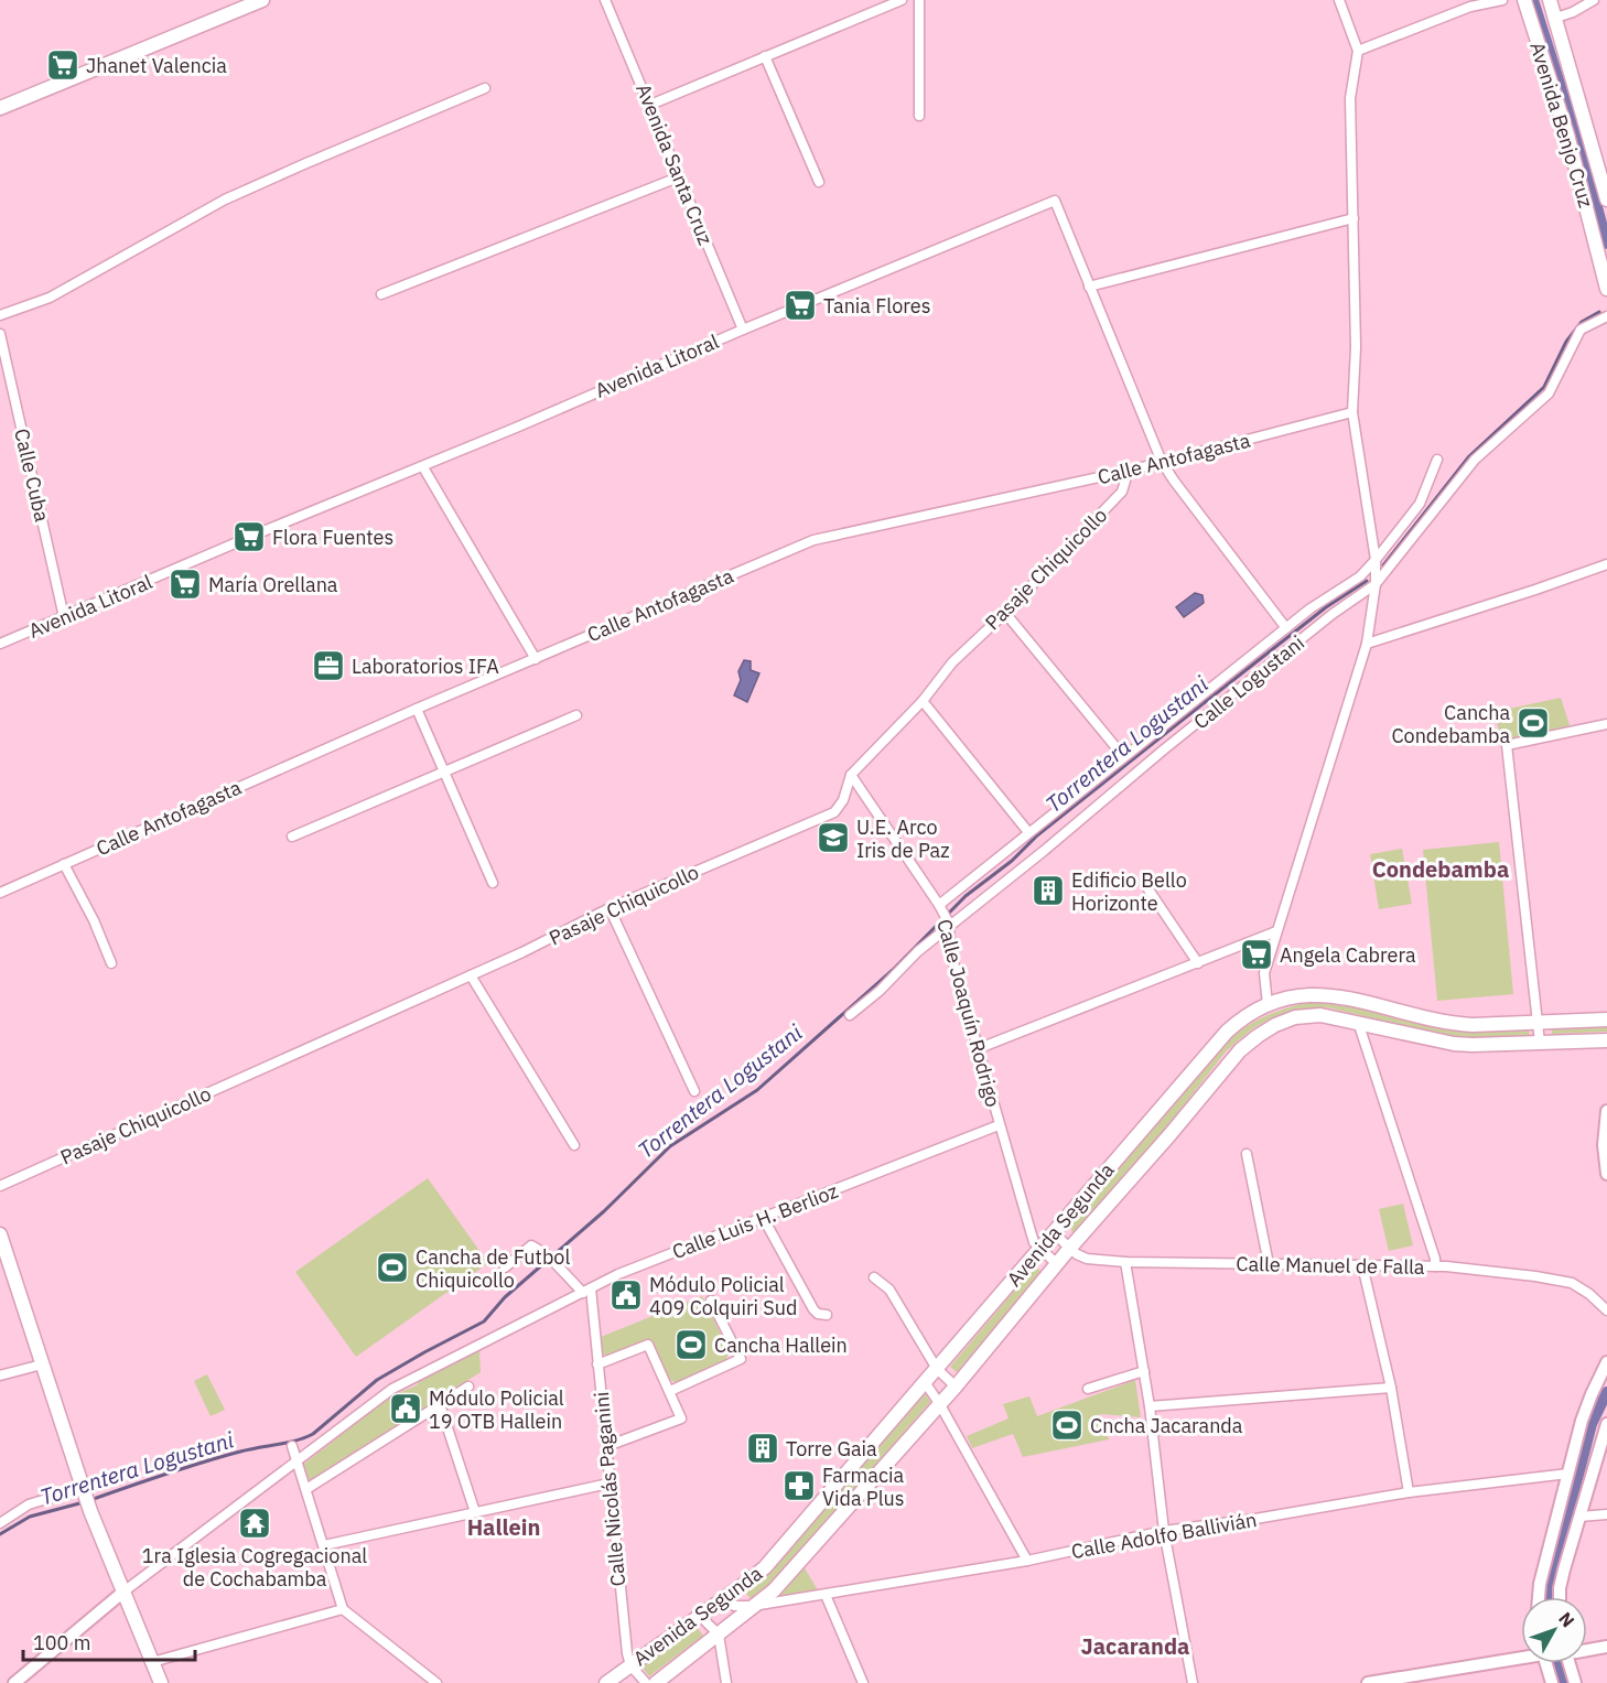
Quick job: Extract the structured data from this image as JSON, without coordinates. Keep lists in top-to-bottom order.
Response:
{
  "streets": {
    "main road": ["Avenida Benjo Cruz", "Avenida Segunda"],
    "street": [
      "Avenida Santa Cruz",
      "Avenida Litoral",
      "Calle Antofagasta",
      "Calle Cuba",
      "Pasaje Chiquicollo",
      "Calle Logustani",
      "Calle Joaquín Rodrigo",
      "Calle Luis H. Berlioz",
      "Calle Manuel de Falla",
      "Calle Nicolás Paganini",
      "Calle Adolfo Ballivián"
    ]
  },
  "crossings": [
    ["Avenida Santa Cruz", "Avenida Litoral"],
    ["Avenida Litoral", "Calle Antofagasta"],
    ["Avenida Litoral", "Calle Cuba"],
    ["Avenida Litoral", "Calle Logustani"],
    ["Calle Antofagasta", "Pasaje Chiquicollo"],
    ["Pasaje Chiquicollo", "Calle Joaquín Rodrigo"],
    ["Calle Logustani", "Calle Joaquín Rodrigo"],
    ["Calle Joaquín Rodrigo", "Calle Luis H. Berlioz"],
    ["Calle Joaquín Rodrigo", "Avenida Segunda"],
    ["Calle Luis H. Berlioz", "Calle Nicolás Paganini"],
    ["Avenida Segunda", "Calle Manuel de Falla"],
    ["Avenida Segunda", "Calle Nicolás Paganini"],
    ["Avenida Segunda", "Calle Adolfo Ballivián"]
  ],
  "districts": ["Condebamba", "Hallein", "Jacaranda"],
  "water": ["Torrentera Logustani"],
  "places": {
    "supermarket": [
      "Jhanet Valencia",
      "Tania Flores",
      "Flora Fuentes",
      "María Orellana",
      "Angela Cabrera"
    ],
    "office": ["Laboratorios IFA"],
    "sports": [
      "Cancha Condebamba",
      "Cancha de Futbol Chiquicollo",
      "Cancha Hallein",
      "Cncha Jacaranda"
    ],
    "school or university": ["U.E. Arco Iris de Paz"],
    "building": ["Edificio Bello Horizonte", "Torre Gaia"],
    "public building": ["Módulo Policial 409 Colquiri Sud", "Módulo Policial 19 OTB Hallein"],
    "pharmacy": ["Farmacia Vida Plus"],
    "temple": ["1ra Iglesia Cogregacional de Cochabamba"]
  },
  "scale_bar": "100 m",
  "north": "top right"
}
